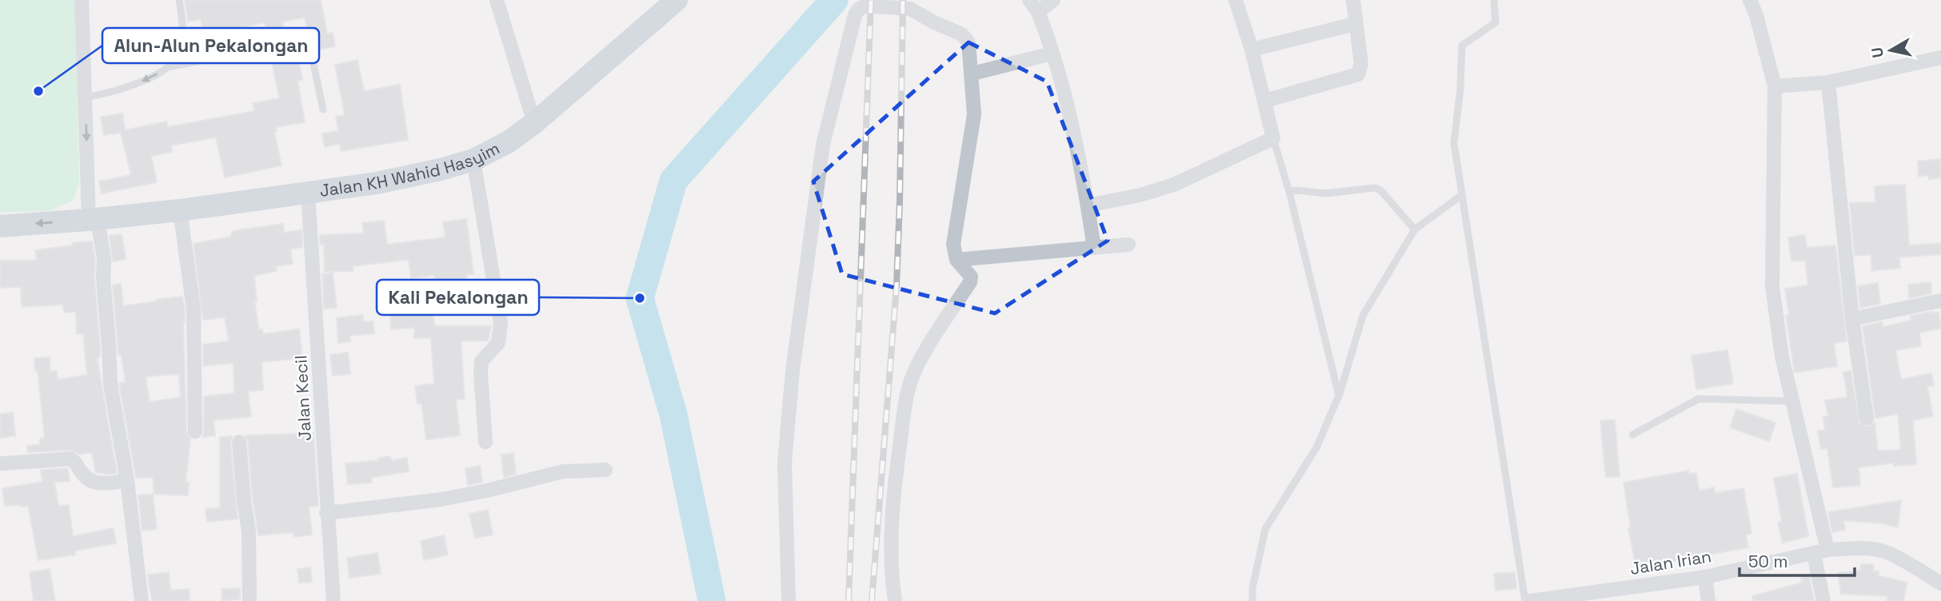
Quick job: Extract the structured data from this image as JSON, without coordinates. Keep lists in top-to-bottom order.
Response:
{
  "streets": {
    "main road": ["Jalan KH Wahid Hasyim"],
    "street": ["Jalan Kecil", "Jalan Irian"]
  },
  "crossings": [
    ["Jalan KH Wahid Hasyim", "Jalan Kecil"]
  ],
  "places": ["Alun-Alun Pekalongan", "Kali Pekalongan"],
  "scale_bar": "50 m",
  "north": "left"
}
